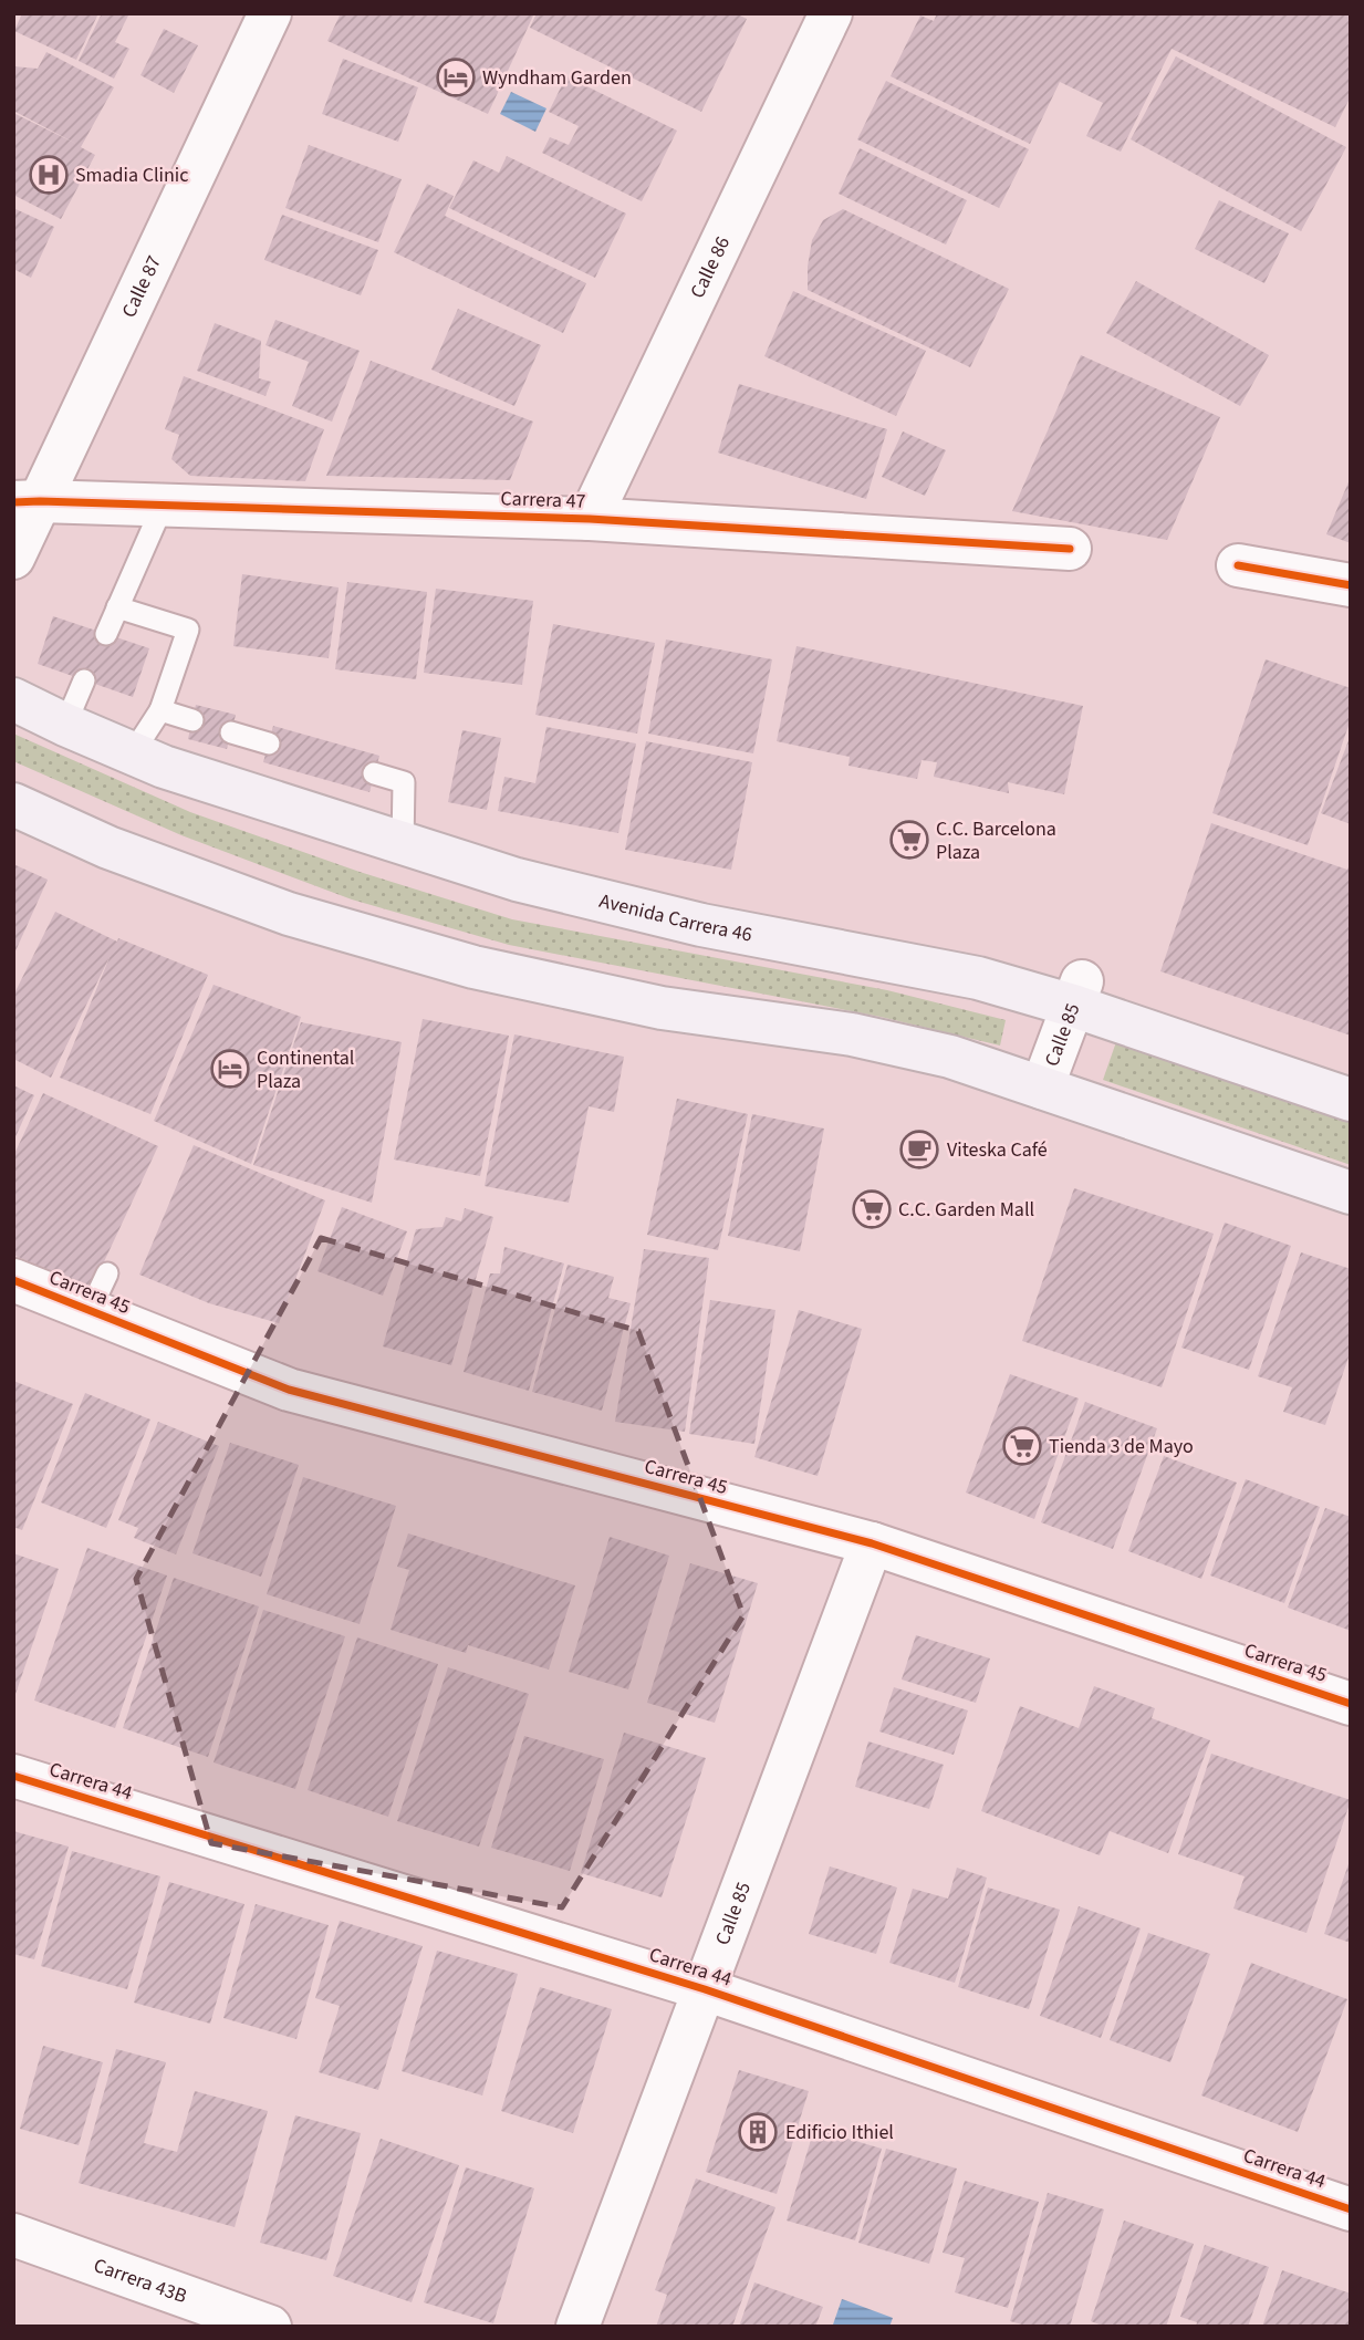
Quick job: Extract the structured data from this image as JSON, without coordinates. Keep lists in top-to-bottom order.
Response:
{
  "streets": {
    "main road": ["Avenida Carrera 46"],
    "street": [
      "Calle 86",
      "Calle 87",
      "Carrera 47",
      "Calle 85",
      "Carrera 45",
      "Carrera 44",
      "Carrera 43B"
    ]
  },
  "crossings": [
    ["Calle 86", "Carrera 47"],
    ["Calle 87", "Carrera 47"],
    ["Avenida Carrera 46", "Calle 85"],
    ["Calle 85", "Carrera 45"],
    ["Calle 85", "Carrera 44"]
  ],
  "places": {
    "hotel": ["Wyndham Garden", "Continental Plaza"],
    "hospital": ["Smadia Clinic"],
    "supermarket": ["C.C. Barcelona Plaza", "C.C. Garden Mall", "Tienda 3 de Mayo"],
    "cafe": ["Viteska Café"],
    "building": ["Edificio Ithiel"]
  }
}
